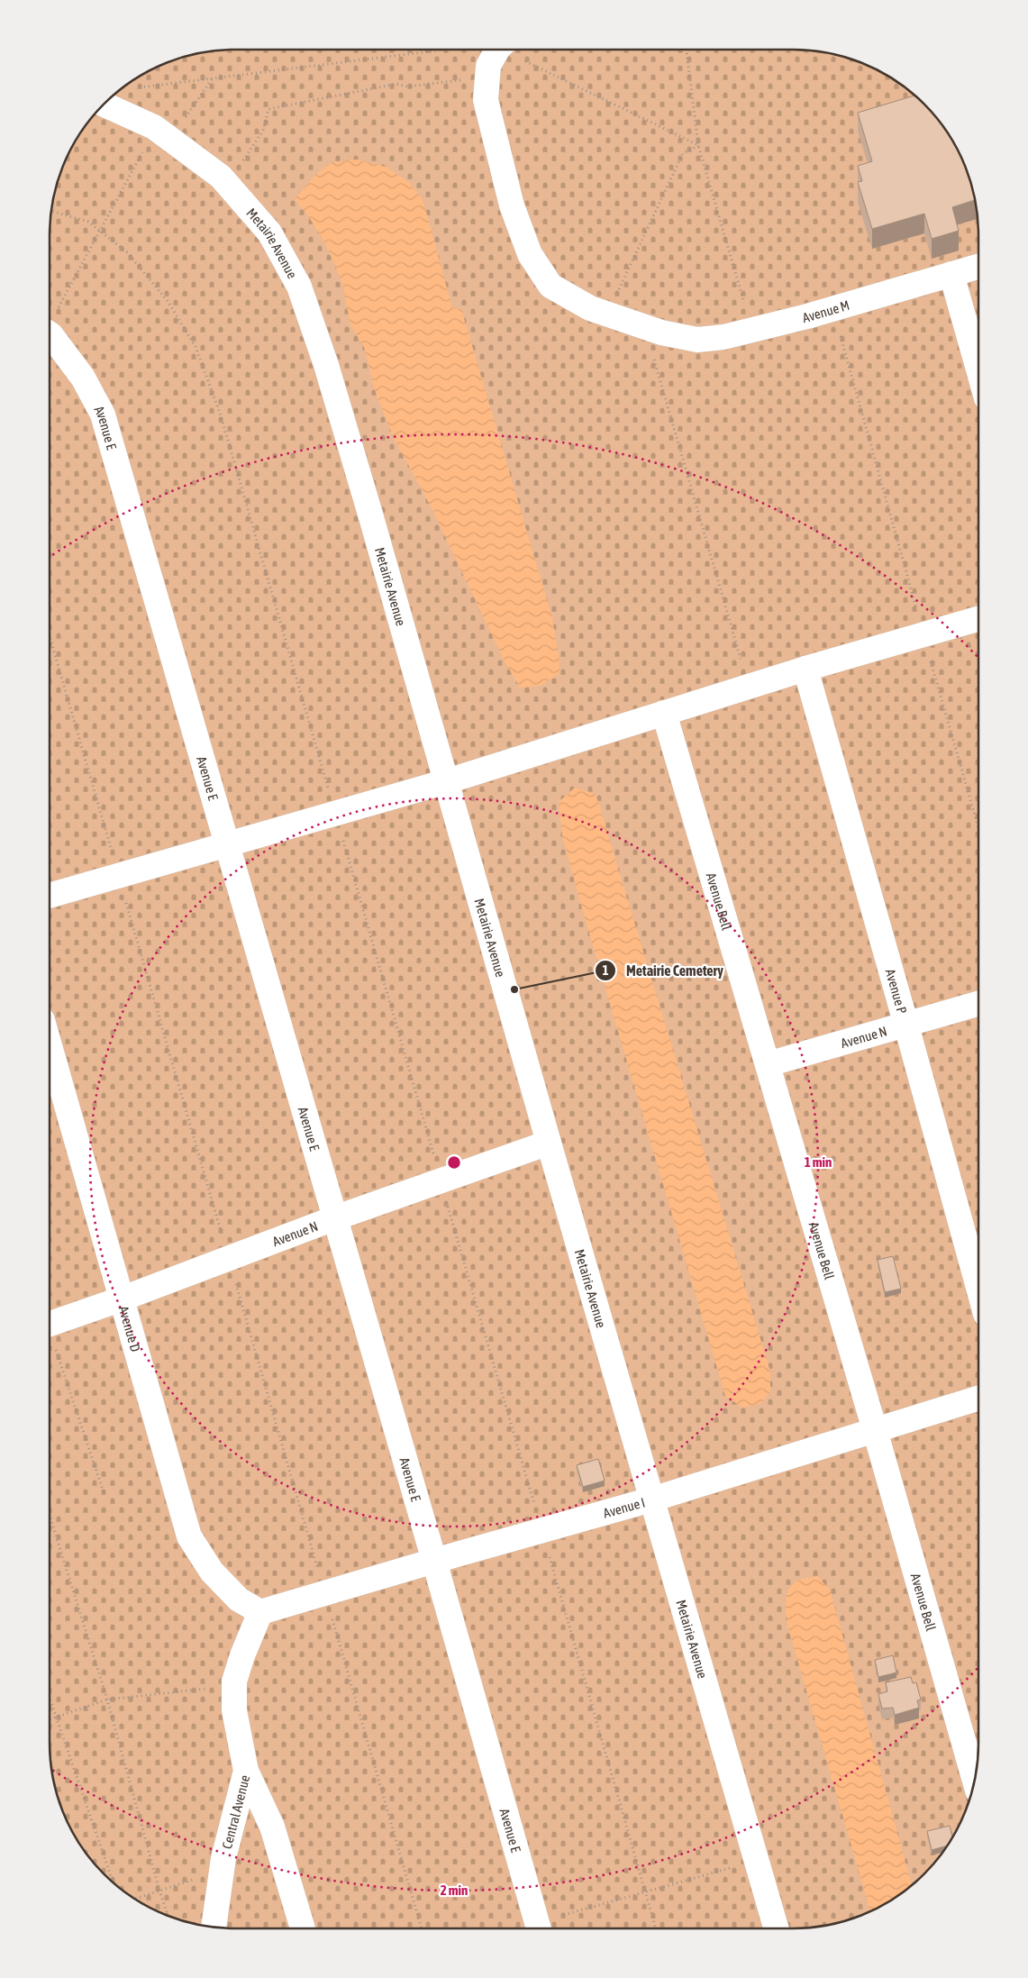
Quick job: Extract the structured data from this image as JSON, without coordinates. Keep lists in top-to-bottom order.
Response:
{
  "streets": {
    "lane": [
      "Metairie Avenue",
      "Avenue M",
      "Avenue E",
      "Avenue Bell",
      "Avenue P",
      "Avenue N",
      "Avenue D",
      "Avenue I",
      "Central Avenue"
    ]
  },
  "crossings": [
    ["Metairie Avenue", "Avenue N"],
    ["Metairie Avenue", "Avenue I"],
    ["Avenue E", "Avenue N"],
    ["Avenue E", "Avenue I"],
    ["Avenue Bell", "Avenue N"],
    ["Avenue Bell", "Avenue I"],
    ["Avenue P", "Avenue N"],
    ["Avenue N", "Avenue D"],
    ["Avenue D", "Avenue I"],
    ["Avenue D", "Central Avenue"],
    ["Avenue I", "Central Avenue"]
  ],
  "places": ["Metairie Cemetery"],
  "rings": ["1 min", "2 min"]
}
